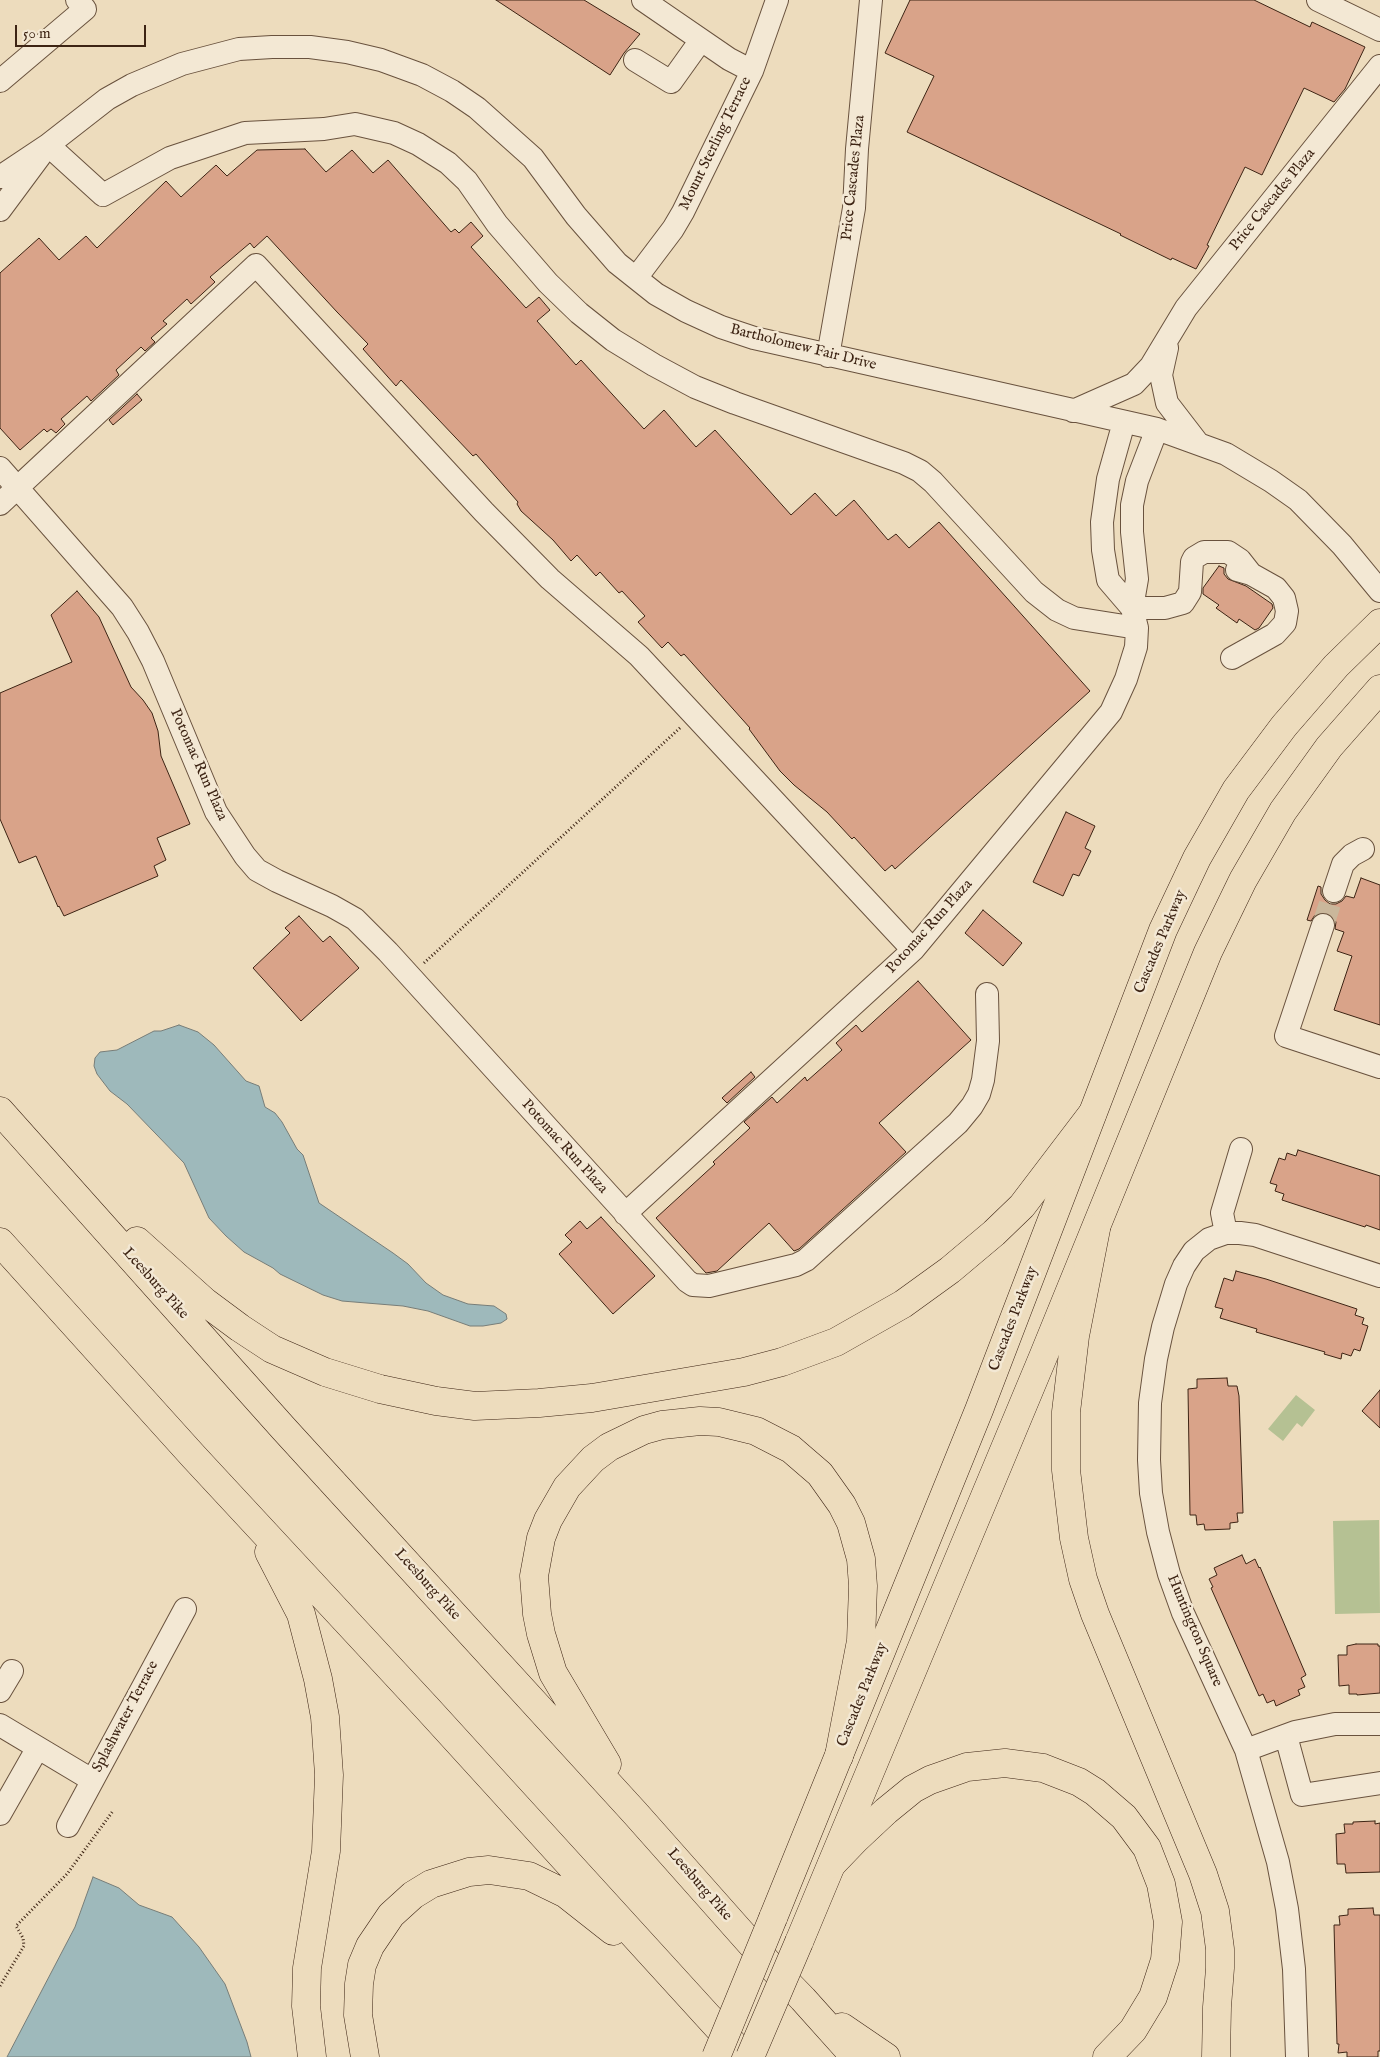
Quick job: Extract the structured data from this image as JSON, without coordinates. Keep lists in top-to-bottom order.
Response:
{
  "streets": {
    "main road": ["Cascades Parkway", "Leesburg Pike"],
    "street": [
      "Mount Sterling Terrace",
      "Price Cascades Plaza",
      "Bartholomew Fair Drive",
      "Potomac Run Plaza",
      "Huntington Square",
      "Splashwater Terrace"
    ]
  },
  "crossings": [
    ["Mount Sterling Terrace", "Bartholomew Fair Drive"],
    ["Price Cascades Plaza", "Bartholomew Fair Drive"],
    ["Bartholomew Fair Drive", "Potomac Run Plaza"]
  ],
  "scale_bar": "50 m"
}
